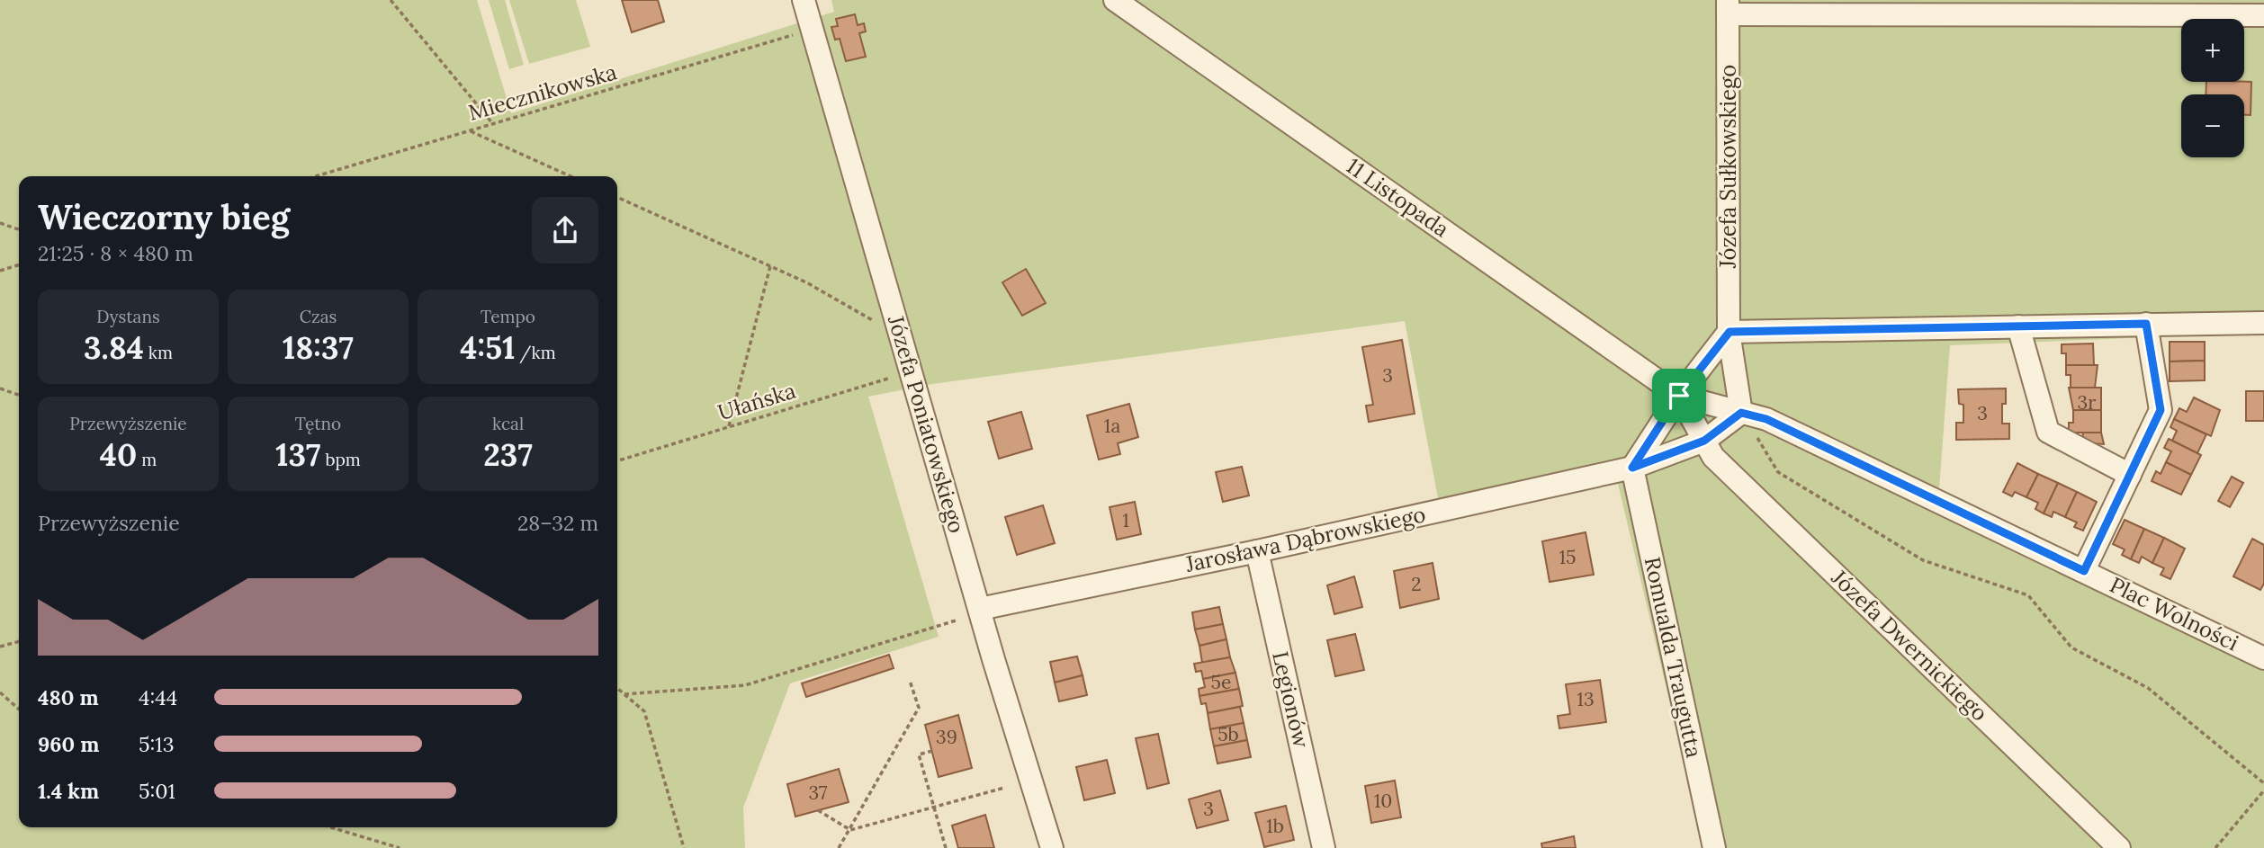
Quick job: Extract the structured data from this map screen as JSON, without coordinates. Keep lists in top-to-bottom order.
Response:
{
  "streets": {
    "street": [
      "Józefa Sułkowskiego",
      "11 Listopada",
      "Józefa Poniatowskiego",
      "Jarosława Dąbrowskiego",
      "Plac Wolności",
      "Józefa Dwernickiego",
      "Romualda Traugutta",
      "Legionów"
    ],
    "path": ["Miecznikowska", "Ułańska"]
  },
  "crossings": [
    ["Józefa Sułkowskiego", "Plac Wolności"],
    ["11 Listopada", "Plac Wolności"],
    ["11 Listopada", "Józefa Dwernickiego"],
    ["Ułańska", "Józefa Poniatowskiego"],
    ["Józefa Poniatowskiego", "Jarosława Dąbrowskiego"],
    ["Jarosława Dąbrowskiego", "Józefa Dwernickiego"],
    ["Jarosława Dąbrowskiego", "Romualda Traugutta"],
    ["Jarosława Dąbrowskiego", "Legionów"],
    ["Plac Wolności", "Józefa Dwernickiego"]
  ],
  "house_numbers": [
    "3",
    "3r",
    "3",
    "1a",
    "1",
    "15",
    "2",
    "5e",
    "13",
    "5b",
    "39",
    "37",
    "10",
    "3",
    "1b"
  ],
  "page": {
    "map_buttons": ["+", "−"],
    "heading": ["Wieczorny bieg", "21:25 · 8 × 480 m"],
    "stats": [
      ["Dystans", "3.84 km"],
      ["Czas", "18:37"],
      ["Tempo", "4:51 /km"],
      ["Przewyższenie", "40 m"],
      ["Tętno", "137 bpm"],
      ["kcal", "237"]
    ],
    "chart": ["Przewyższenie", "28–32 m"],
    "list": [
      {
        "name": "480 m",
        "note": "4:44"
      },
      {
        "name": "960 m",
        "note": "5:13"
      },
      {
        "name": "1.4 km",
        "note": "5:01"
      }
    ]
  }
}
